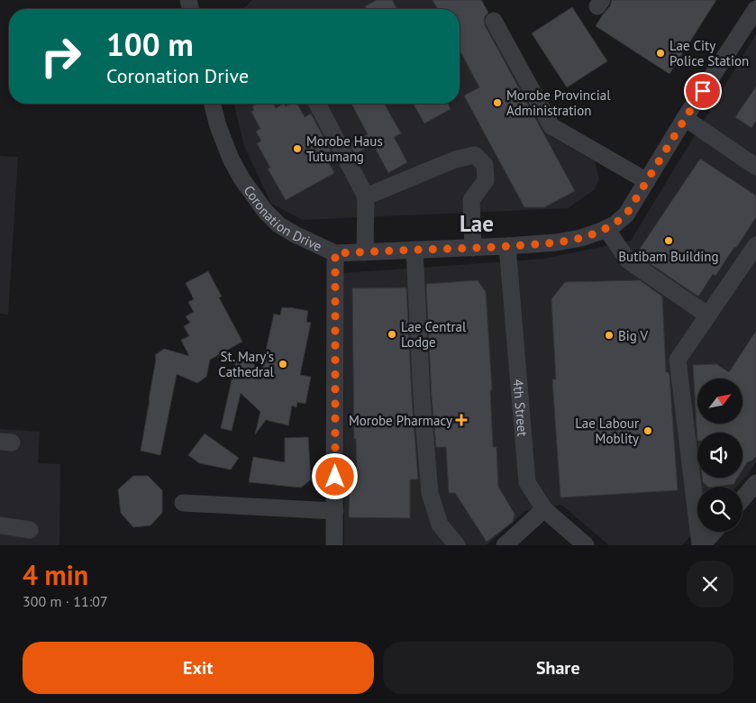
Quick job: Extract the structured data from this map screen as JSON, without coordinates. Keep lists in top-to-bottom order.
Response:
{
  "streets": {
    "street": ["Coronation Drive", "4th Street"]
  },
  "crossings": [
    ["Coronation Drive", "4th Street"]
  ],
  "districts": ["Lae"],
  "places": {
    "other": [
      "Lae City Police Station",
      "Morobe Provincial Administration",
      "Morobe Haus Tutumang",
      "Butibam Building",
      "Lae Central Lodge",
      "Big V",
      "St. Mary's Cathedral",
      "Lae Labour Moblity"
    ],
    "health": ["Morobe Pharmacy"]
  },
  "north": "top right",
  "page": {
    "turn": ["100 m", "Coronation Drive"],
    "heading": ["4 min", "300 m · 11:07"],
    "buttons": ["Exit", "Share"]
  }
}
